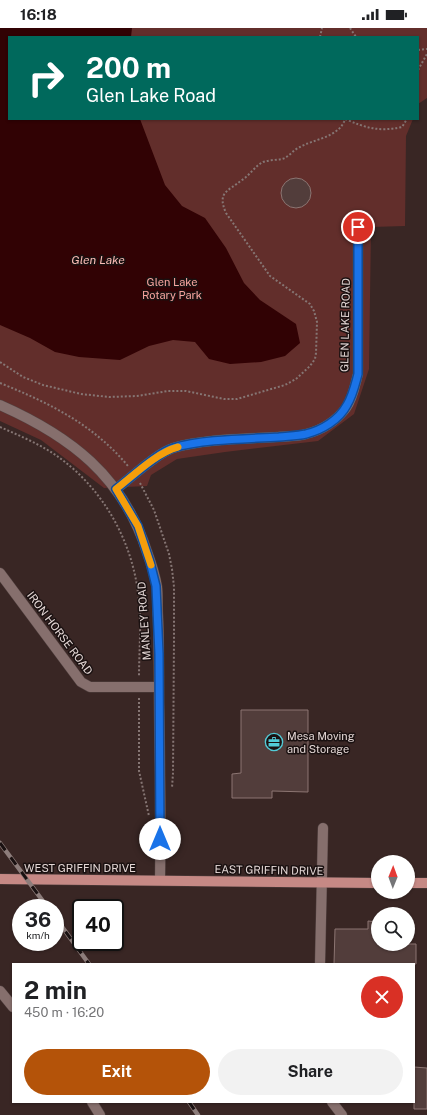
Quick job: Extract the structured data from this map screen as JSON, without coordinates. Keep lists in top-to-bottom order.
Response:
{
  "streets": {
    "main road": ["WEST GRIFFIN DRIVE", "EAST GRIFFIN DRIVE"],
    "street": ["GLEN LAKE ROAD", "MANLEY ROAD", "IRON HORSE ROAD"]
  },
  "crossings": [
    ["GLEN LAKE ROAD", "MANLEY ROAD"],
    ["MANLEY ROAD", "IRON HORSE ROAD"],
    ["MANLEY ROAD", "WEST GRIFFIN DRIVE"],
    ["MANLEY ROAD", "EAST GRIFFIN DRIVE"],
    ["WEST GRIFFIN DRIVE", "EAST GRIFFIN DRIVE"]
  ],
  "water": ["Glen Lake"],
  "parks": ["Glen Lake Rotary Park"],
  "places": {
    "office": ["Mesa Moving and Storage"]
  },
  "north": "top",
  "page": {
    "status": "16:18",
    "turn": ["200 m", "Glen Lake Road"],
    "speed": "36 km/h",
    "limit": "40",
    "heading": ["2 min", "450 m · 16:20"],
    "buttons": ["Exit", "Share"]
  }
}
